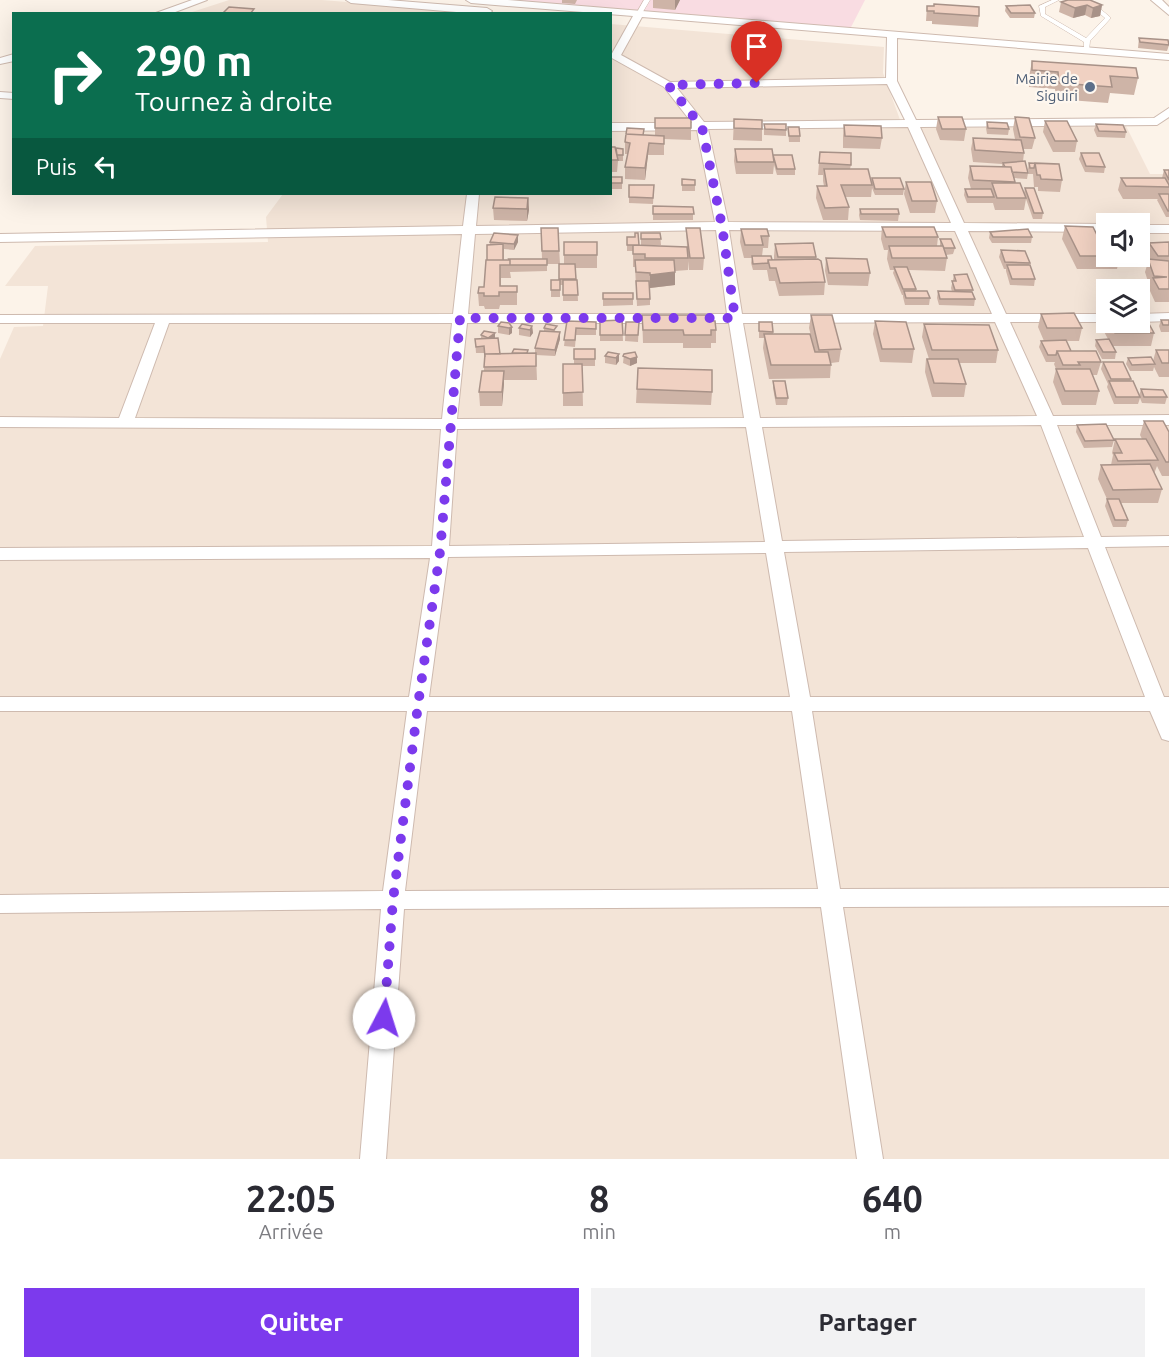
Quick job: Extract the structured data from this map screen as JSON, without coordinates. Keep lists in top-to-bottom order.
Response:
{
  "places": ["Mairie de Siguiri"],
  "page": {
    "turn": ["290 m", "Tournez à droite"],
    "then": "Puis",
    "eta": [
      "22:05",
      "Arrivée",
      "8",
      "min",
      "640",
      "m"
    ],
    "buttons": ["Quitter", "Partager"]
  }
}
